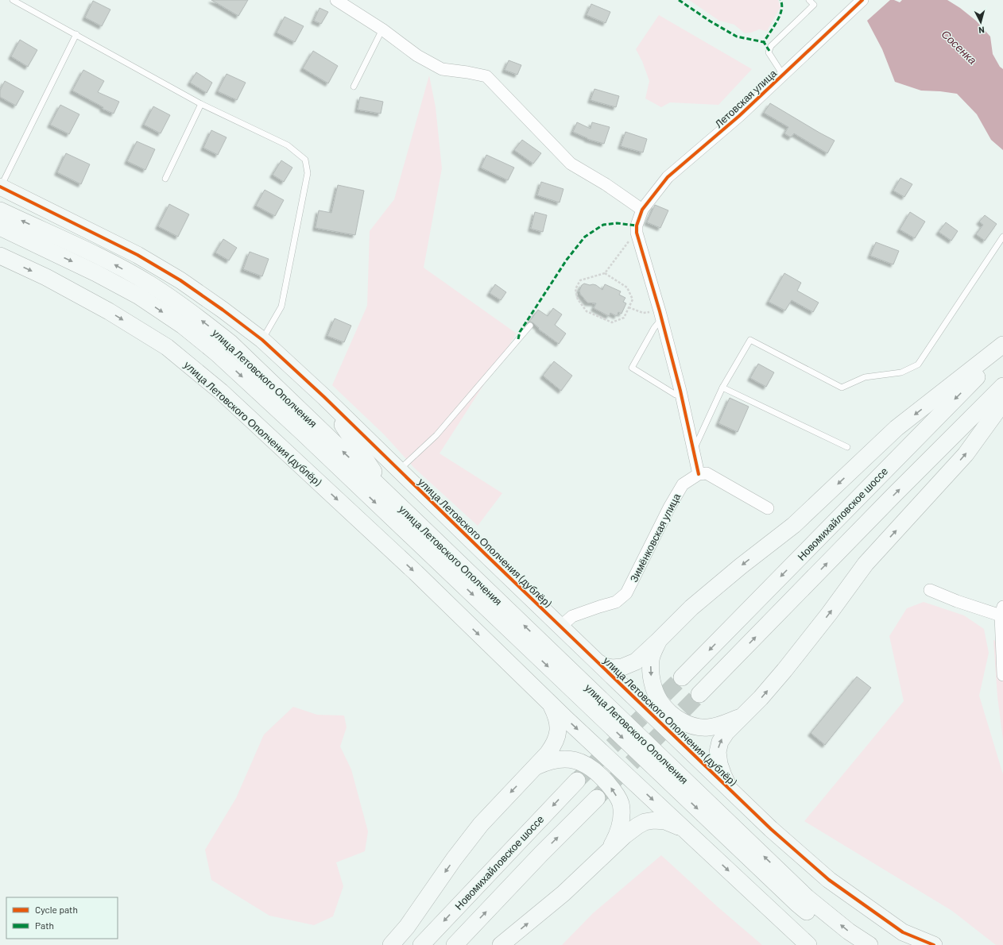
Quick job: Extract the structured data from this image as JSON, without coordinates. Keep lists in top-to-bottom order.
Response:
{
  "streets": {
    "street": [
      "Летовская улица",
      "улица Летовского Ополчения",
      "улица Летовского Ополчения (дублёр)",
      "Новомихайловское шоссе",
      "Зимёнковская улица"
    ]
  },
  "crossings": [
    ["улица Летовского Ополчения (дублёр)", "Зимёнковская улица"]
  ],
  "water": ["Сосенка"],
  "legend": ["Cycle path", "Path"],
  "north": "bottom"
}
